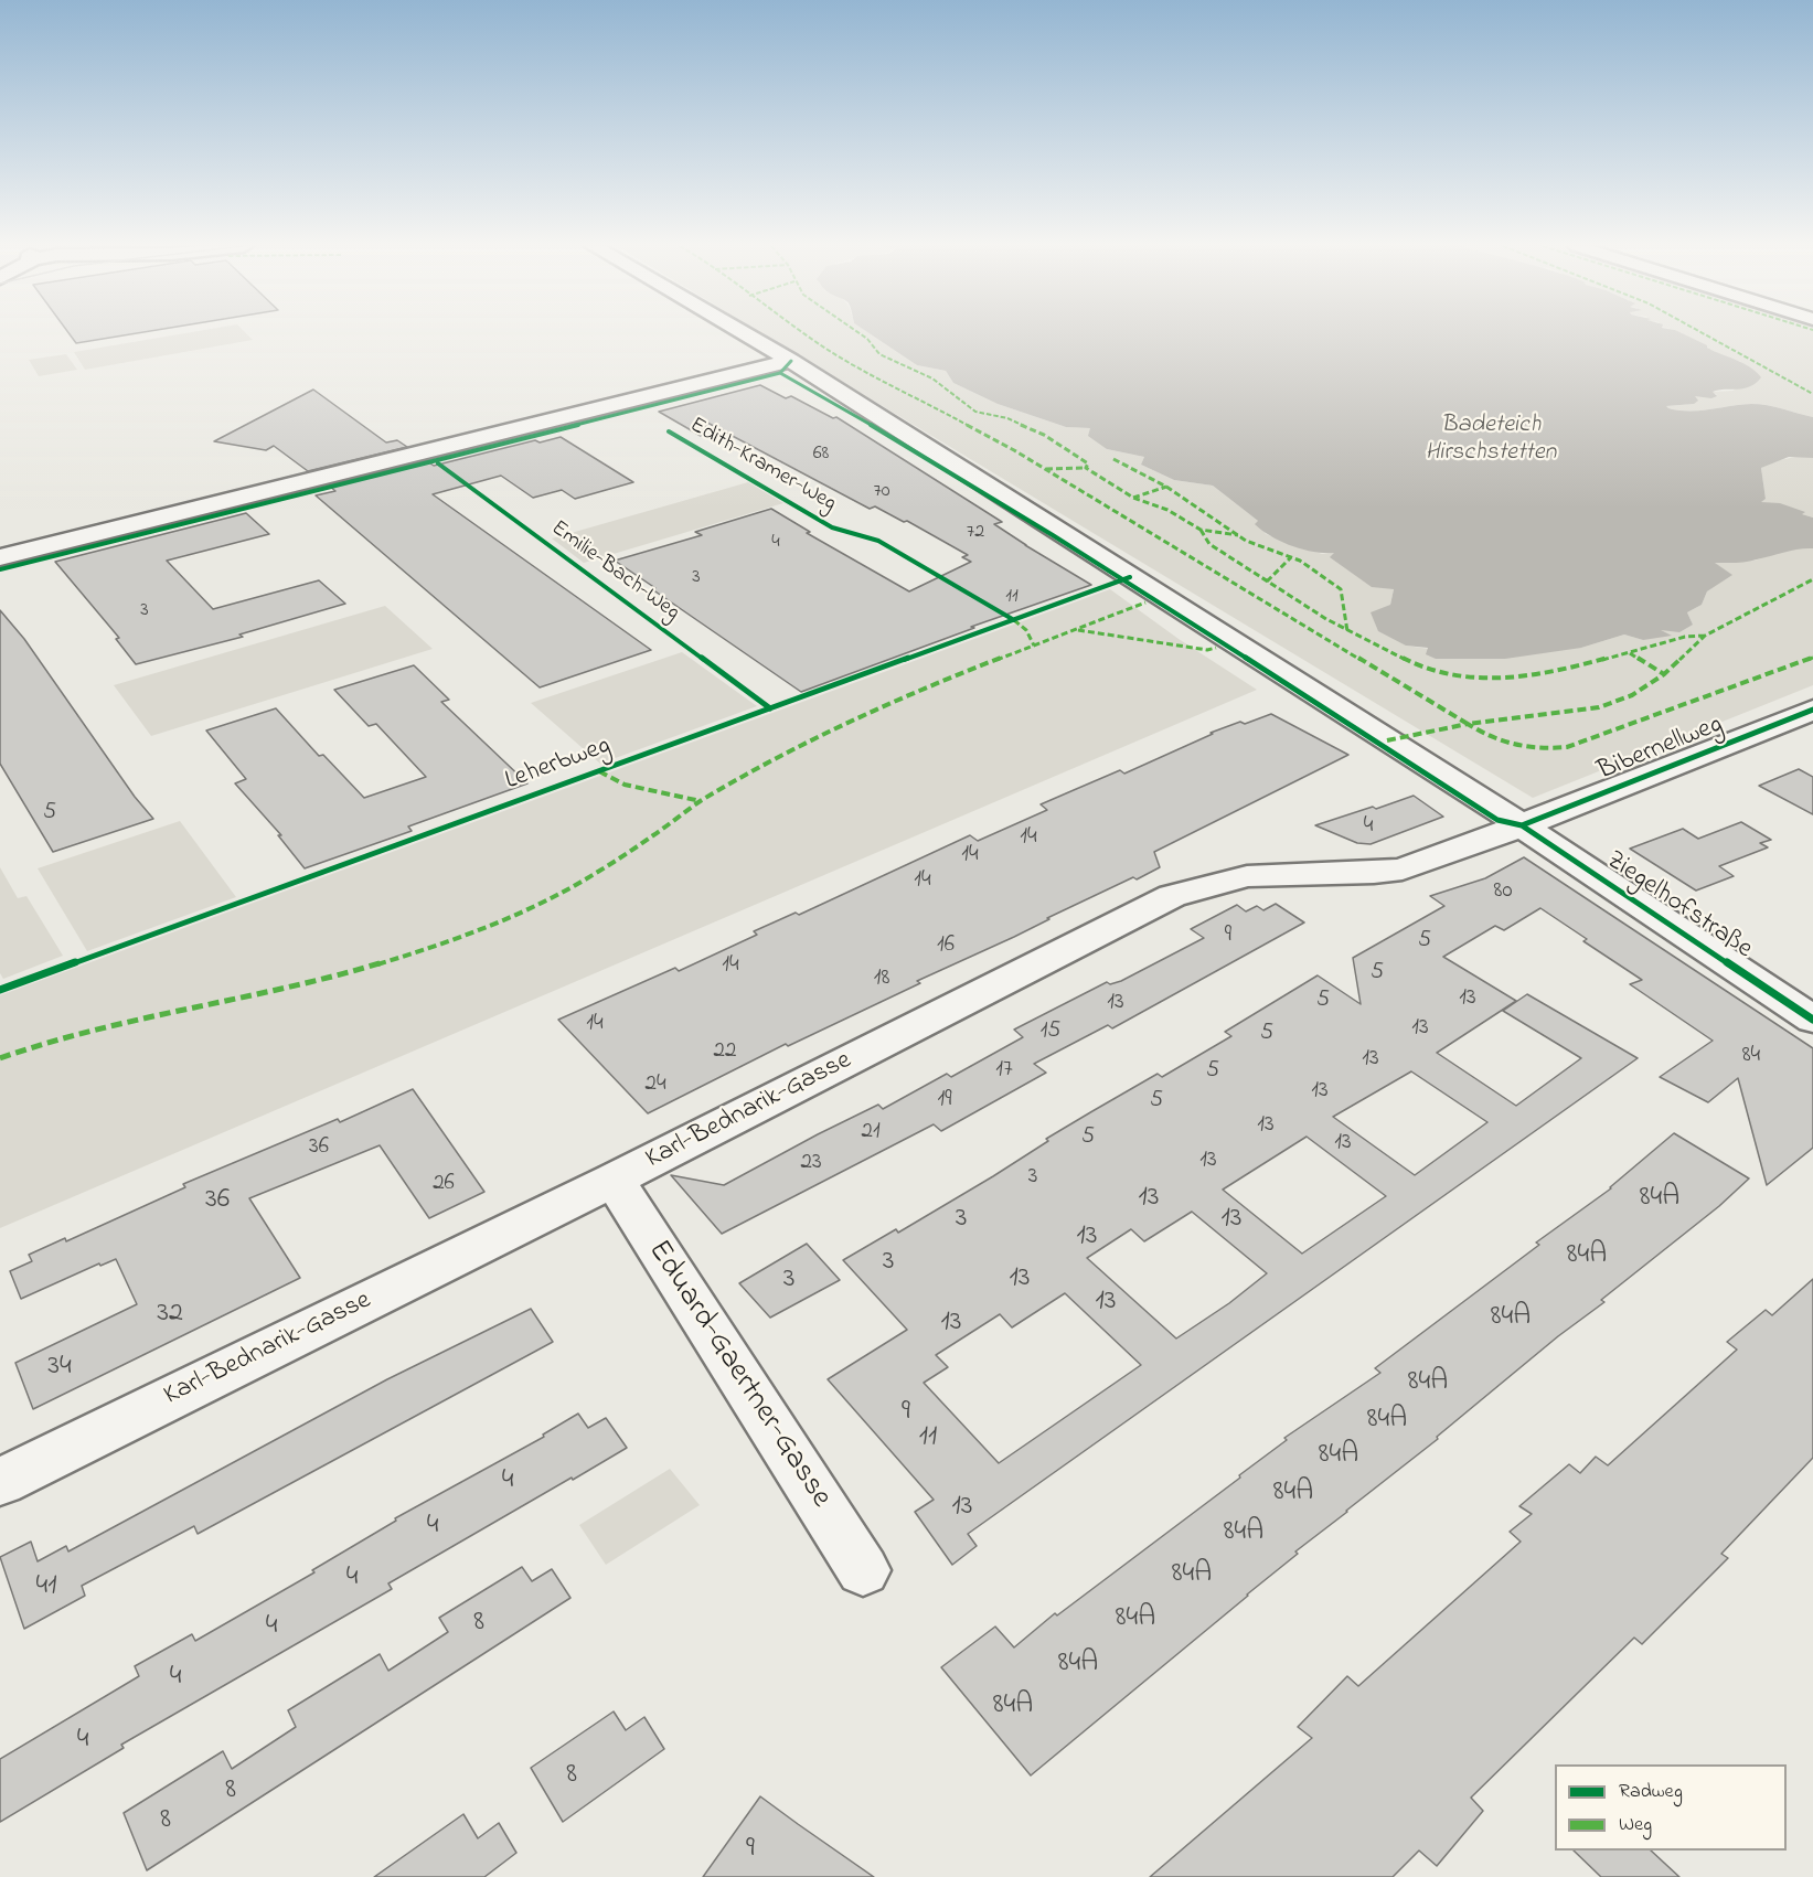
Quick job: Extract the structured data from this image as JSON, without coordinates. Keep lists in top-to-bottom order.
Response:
{
  "streets": {
    "street": [
      "Bibernellweg",
      "Ziegelhofstraße",
      "Karl-Bednarik-Gasse",
      "Eduard-Gaertner-Gasse"
    ],
    "cycle path": ["Edith-Kramer-Weg", "Emilie-Bach-Weg", "Leherbweg"]
  },
  "crossings": [
    ["Bibernellweg", "Ziegelhofstraße"],
    ["Bibernellweg", "Karl-Bednarik-Gasse"],
    ["Ziegelhofstraße", "Karl-Bednarik-Gasse"],
    ["Karl-Bednarik-Gasse", "Eduard-Gaertner-Gasse"]
  ],
  "water": ["Badeteich Hirschstetten"],
  "house_numbers": [
    "68",
    "70",
    "72",
    "4",
    "3",
    "11",
    "3",
    "5",
    "4",
    "14",
    "14",
    "14",
    "80",
    "9",
    "5",
    "16",
    "14",
    "5",
    "18",
    "13",
    "5",
    "13",
    "14",
    "13",
    "15",
    "5",
    "22",
    "84",
    "13",
    "17",
    "5",
    "24",
    "13",
    "19",
    "5",
    "13",
    "21",
    "5",
    "13",
    "36",
    "13",
    "23",
    "3",
    "26",
    "13",
    "84A",
    "36",
    "3",
    "13",
    "13",
    "84A",
    "3",
    "13",
    "3",
    "13",
    "32",
    "84A",
    "13",
    "34",
    "84A",
    "9",
    "84A",
    "11",
    "84A",
    "4",
    "84A",
    "13",
    "4",
    "84A",
    "84A",
    "4",
    "41",
    "84A",
    "8",
    "4",
    "84A",
    "4",
    "84A",
    "4",
    "8",
    "8",
    "8",
    "9"
  ],
  "legend": ["Radweg", "Weg"]
}
